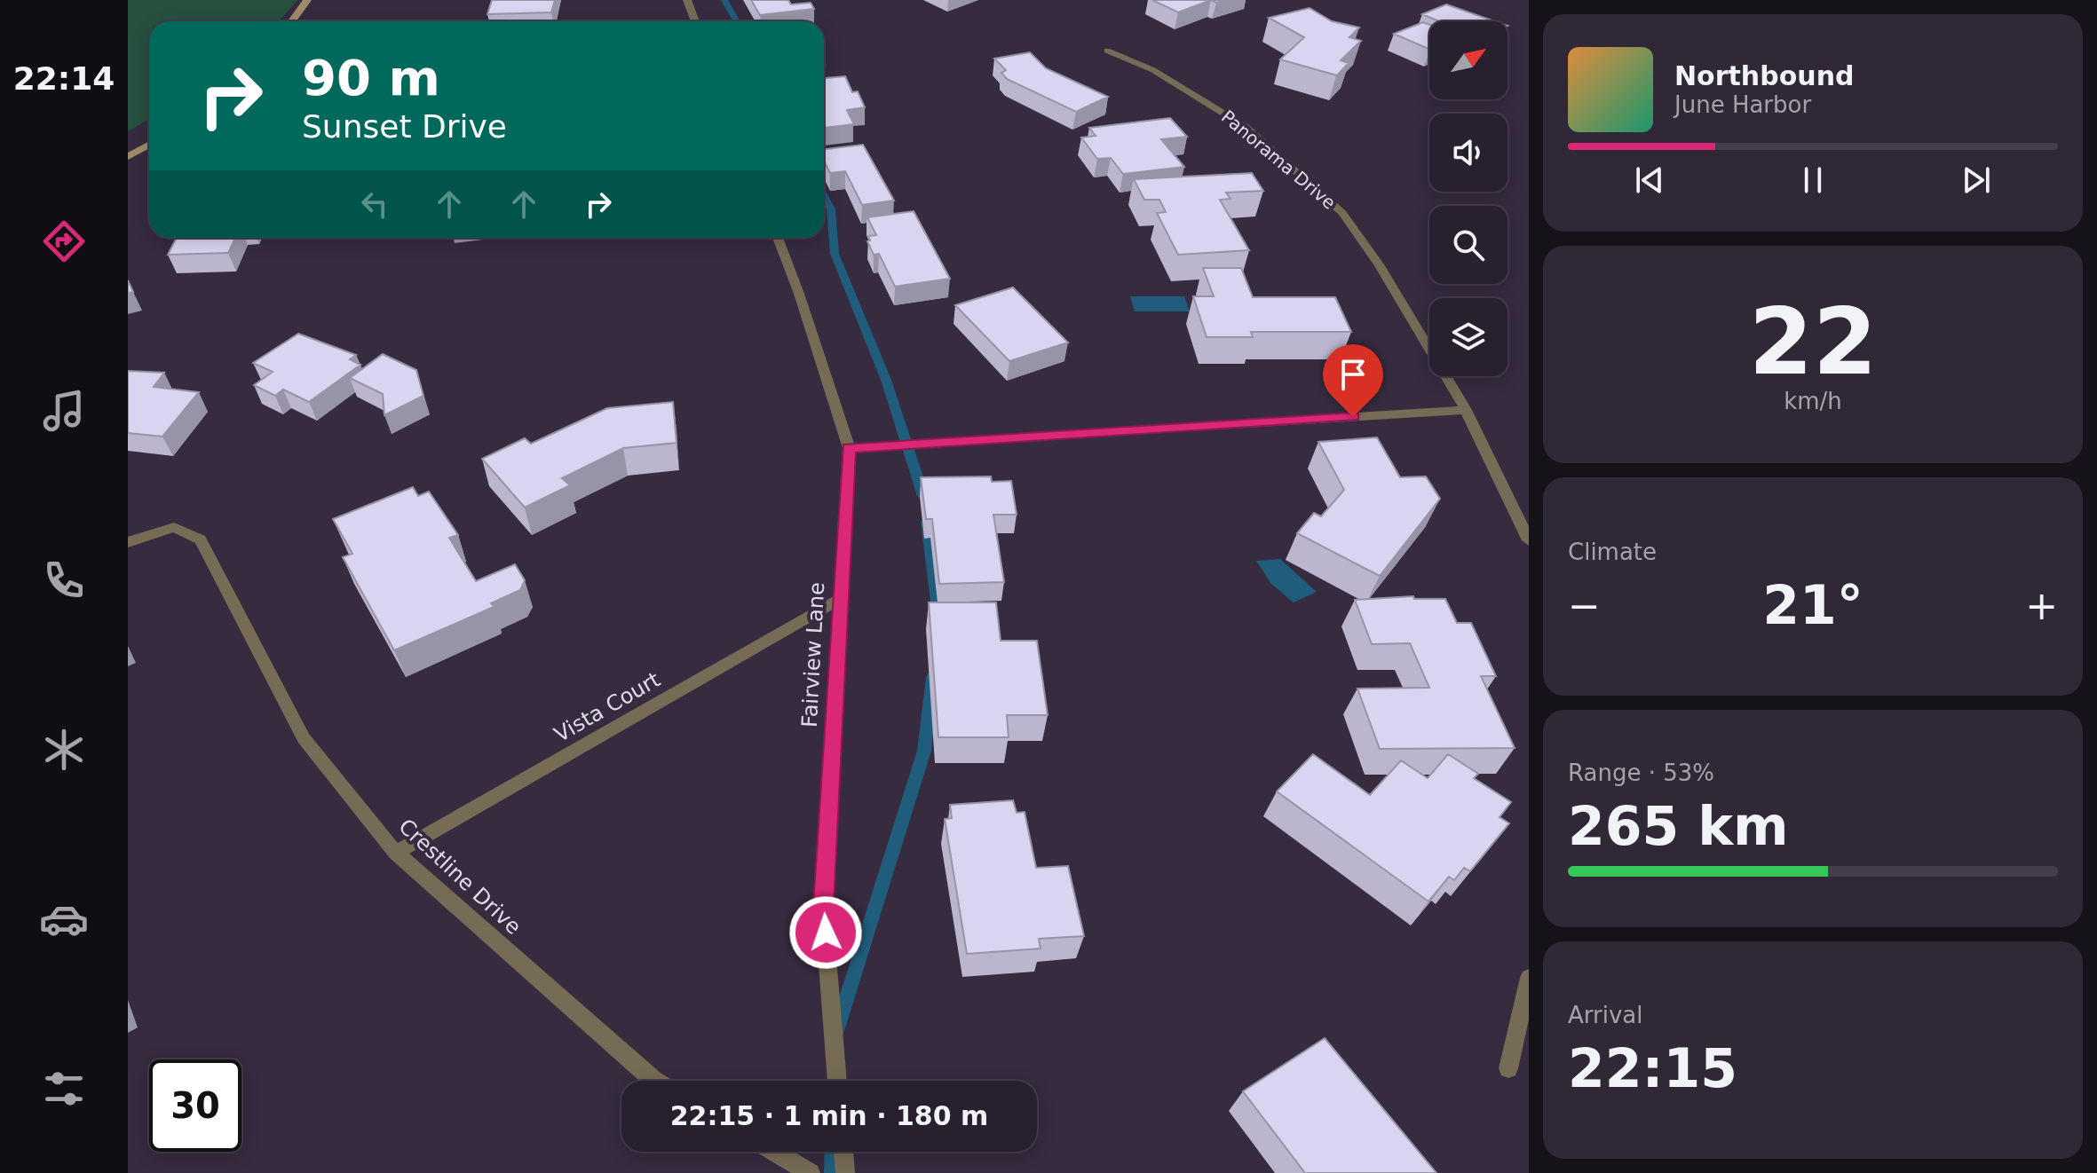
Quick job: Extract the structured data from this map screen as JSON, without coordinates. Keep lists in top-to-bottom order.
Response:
{
  "streets": {
    "street": [
      "Panorama Drive",
      "Fairview Lane",
      "Vista Court",
      "Crestline Drive"
    ]
  },
  "crossings": [
    ["Fairview Lane", "Vista Court"],
    ["Vista Court", "Crestline Drive"]
  ],
  "north": "top right",
  "page": {
    "tabs": "22:14",
    "turn": ["90 m", "Sunset Drive"],
    "song": ["Northbound", "June Harbor"],
    "tile": [
      ["22", "km/h"],
      "Climate",
      ["Range · 53%", "265 km"],
      ["Arrival", "22:15"]
    ],
    "heat": ["−", "21°", "+"],
    "limit": "30",
    "trip": "22:15 · 1 min · 180 m"
  }
}
